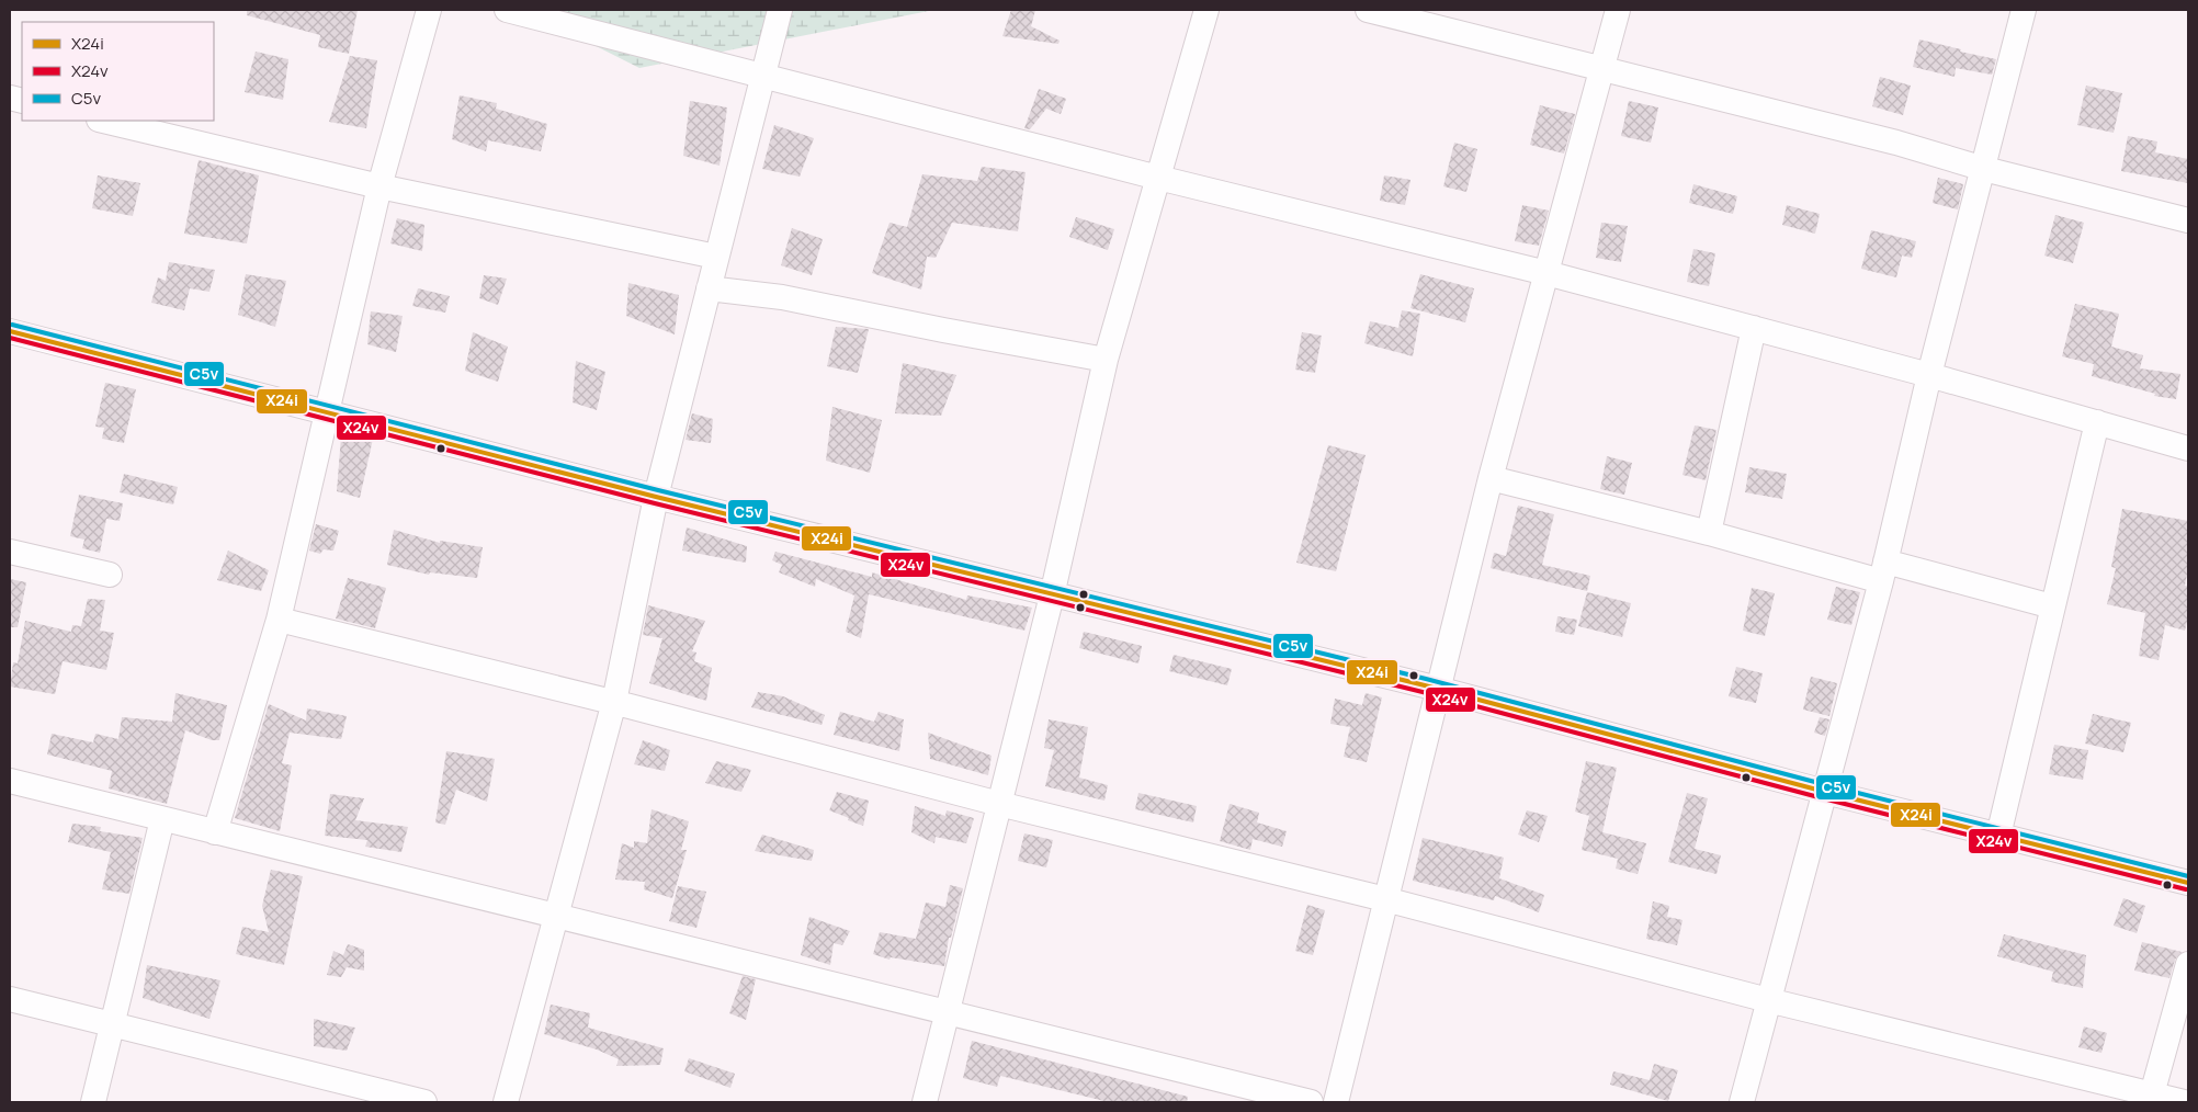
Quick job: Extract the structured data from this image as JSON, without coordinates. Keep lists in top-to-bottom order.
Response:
{
  "lines": ["transit line C5v", "transit line X24i", "transit line X24v"],
  "legend": ["X24i", "X24v", "C5v"]
}
